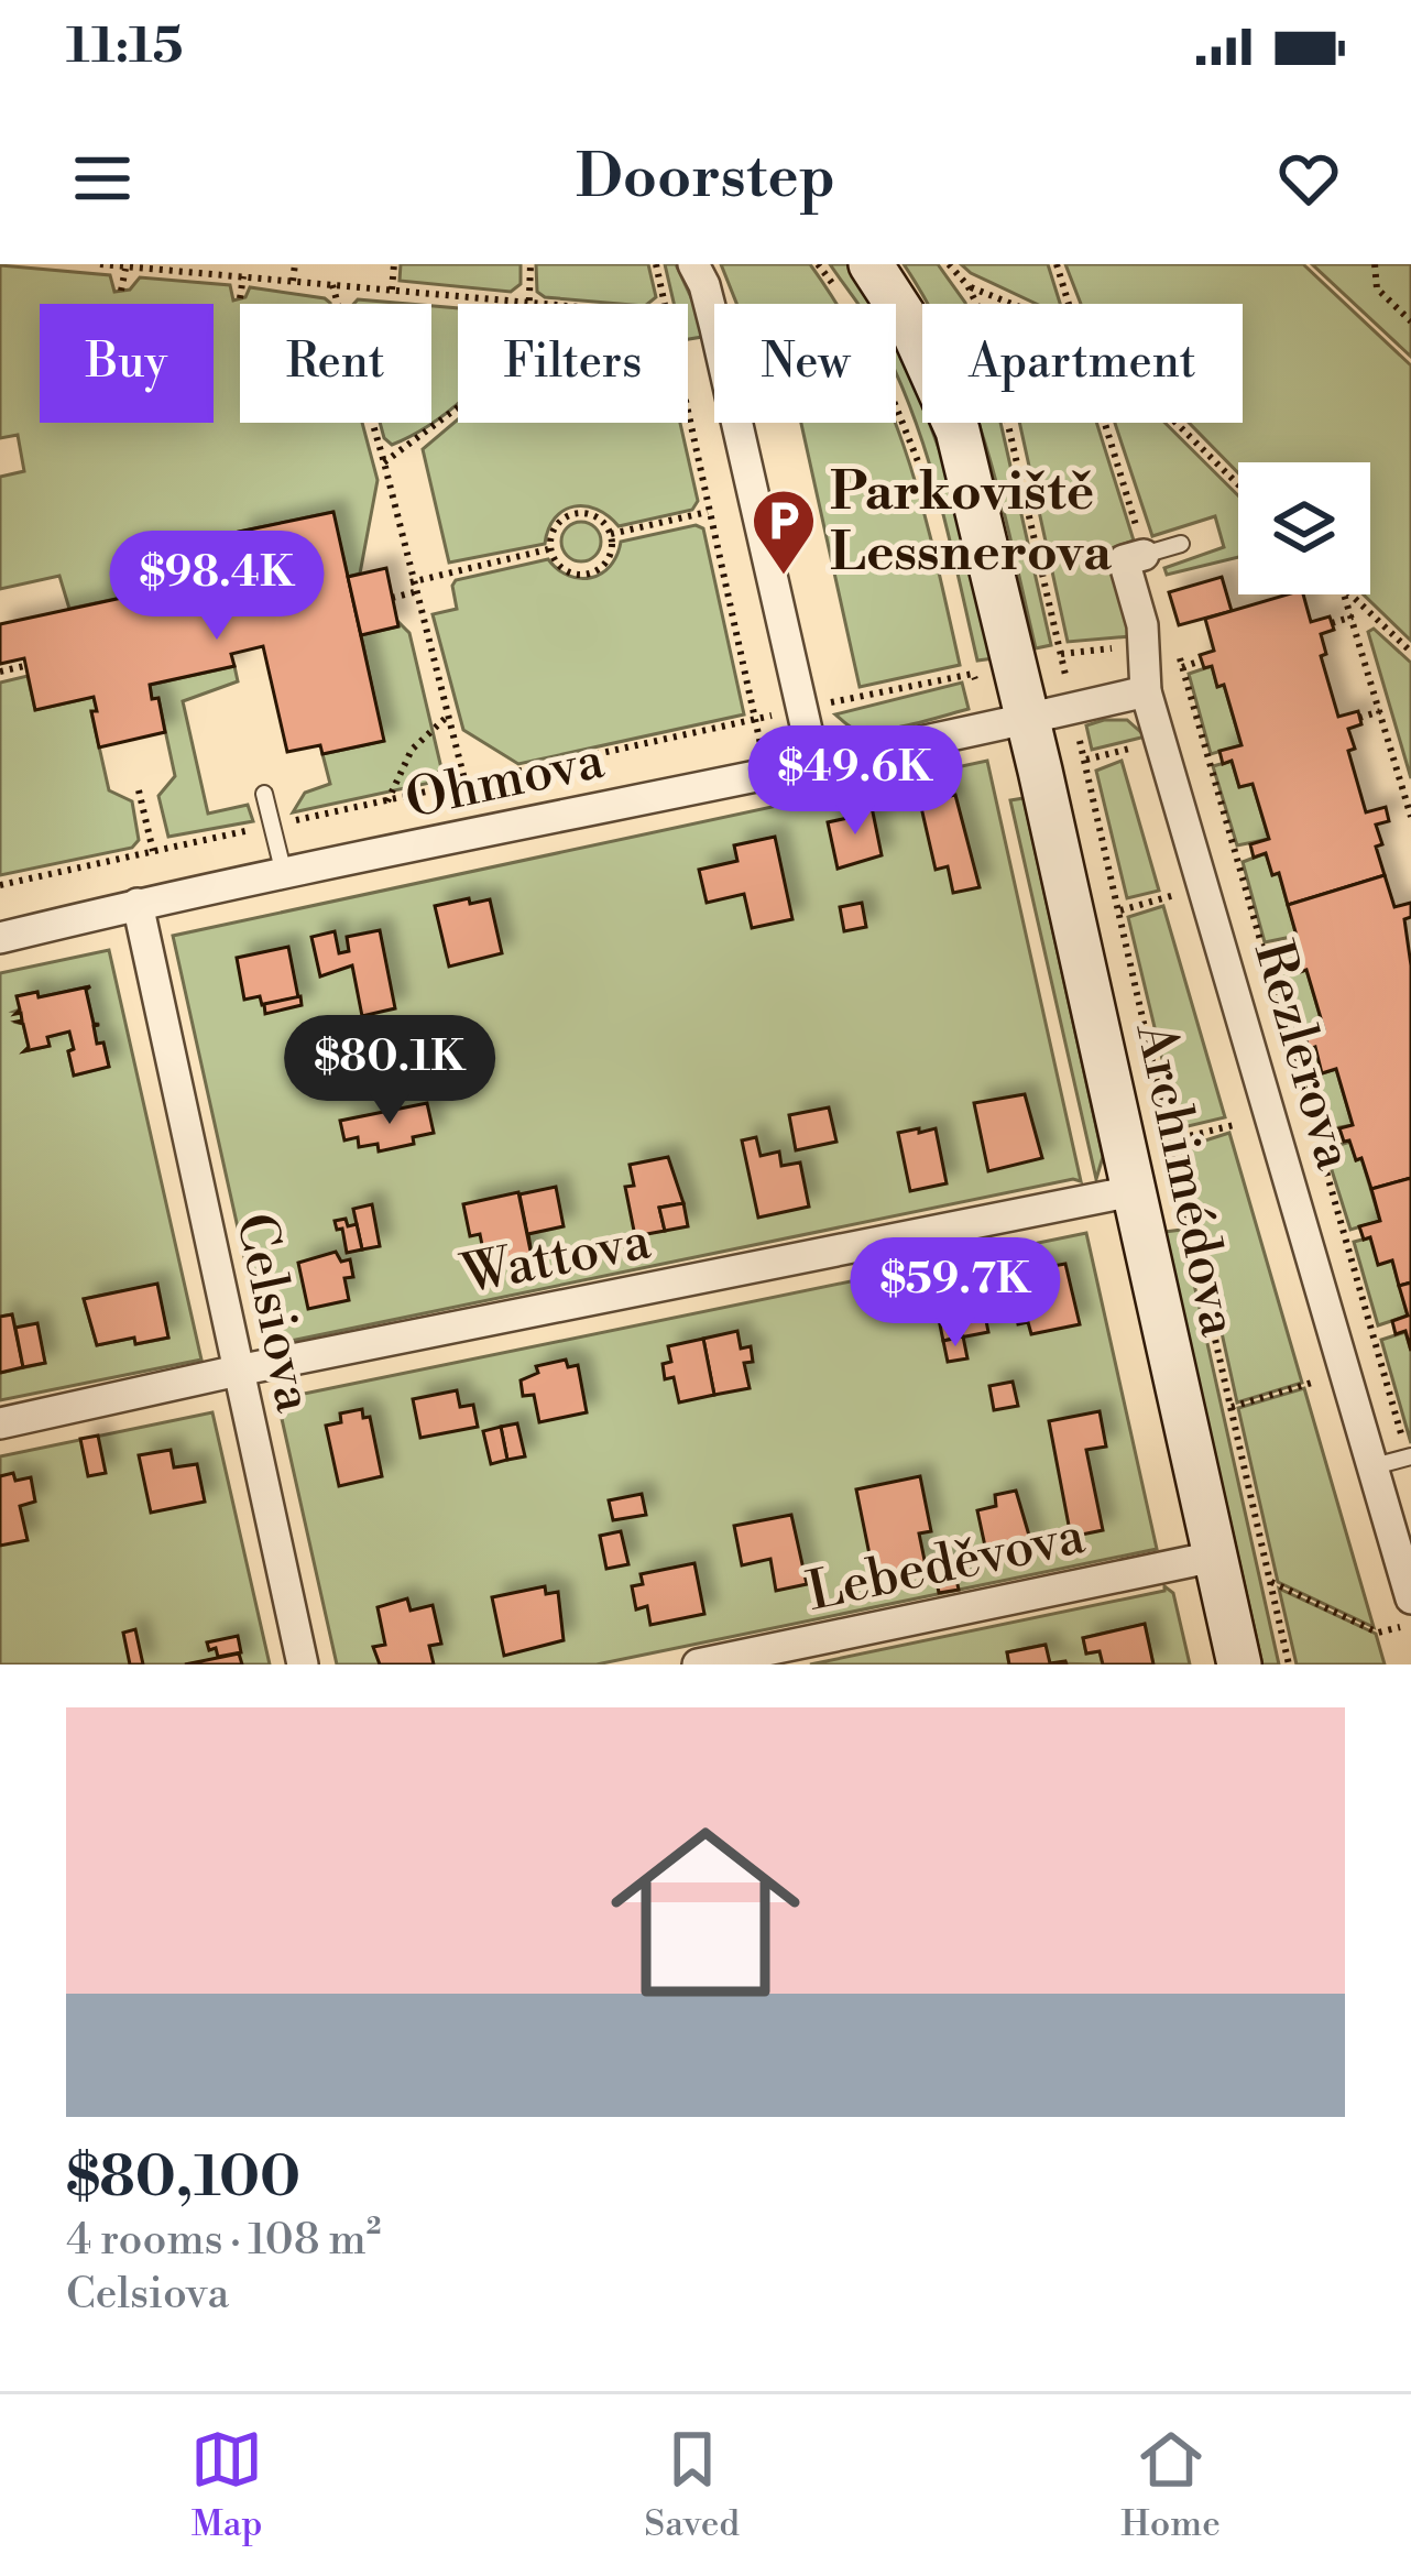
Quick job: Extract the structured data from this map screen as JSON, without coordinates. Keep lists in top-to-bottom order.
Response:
{
  "streets": {
    "street": [
      "Ohmova",
      "Rezlerova",
      "Archimédova",
      "Wattova",
      "Celsiova",
      "Lebeděvova"
    ]
  },
  "crossings": [
    ["Ohmova", "Archimédova"],
    ["Ohmova", "Celsiova"],
    ["Archimédova", "Wattova"],
    ["Archimédova", "Lebeděvova"],
    ["Wattova", "Celsiova"]
  ],
  "places": {
    "parking": ["Parkoviště Lessnerova"]
  },
  "page": {
    "status": "11:15",
    "header": "Doorstep",
    "chip": [
      "Buy",
      "Rent",
      "Filters",
      "New",
      "Apartment"
    ],
    "price": [
      "$98.4K",
      "$49.6K",
      "$80.1K",
      "$59.7K"
    ],
    "list": [
      {
        "name": "$80,100",
        "note": "4 rooms · 108 m² · Celsiova"
      }
    ],
    "tabs": ["Map", "Saved", "Home"]
  }
}
